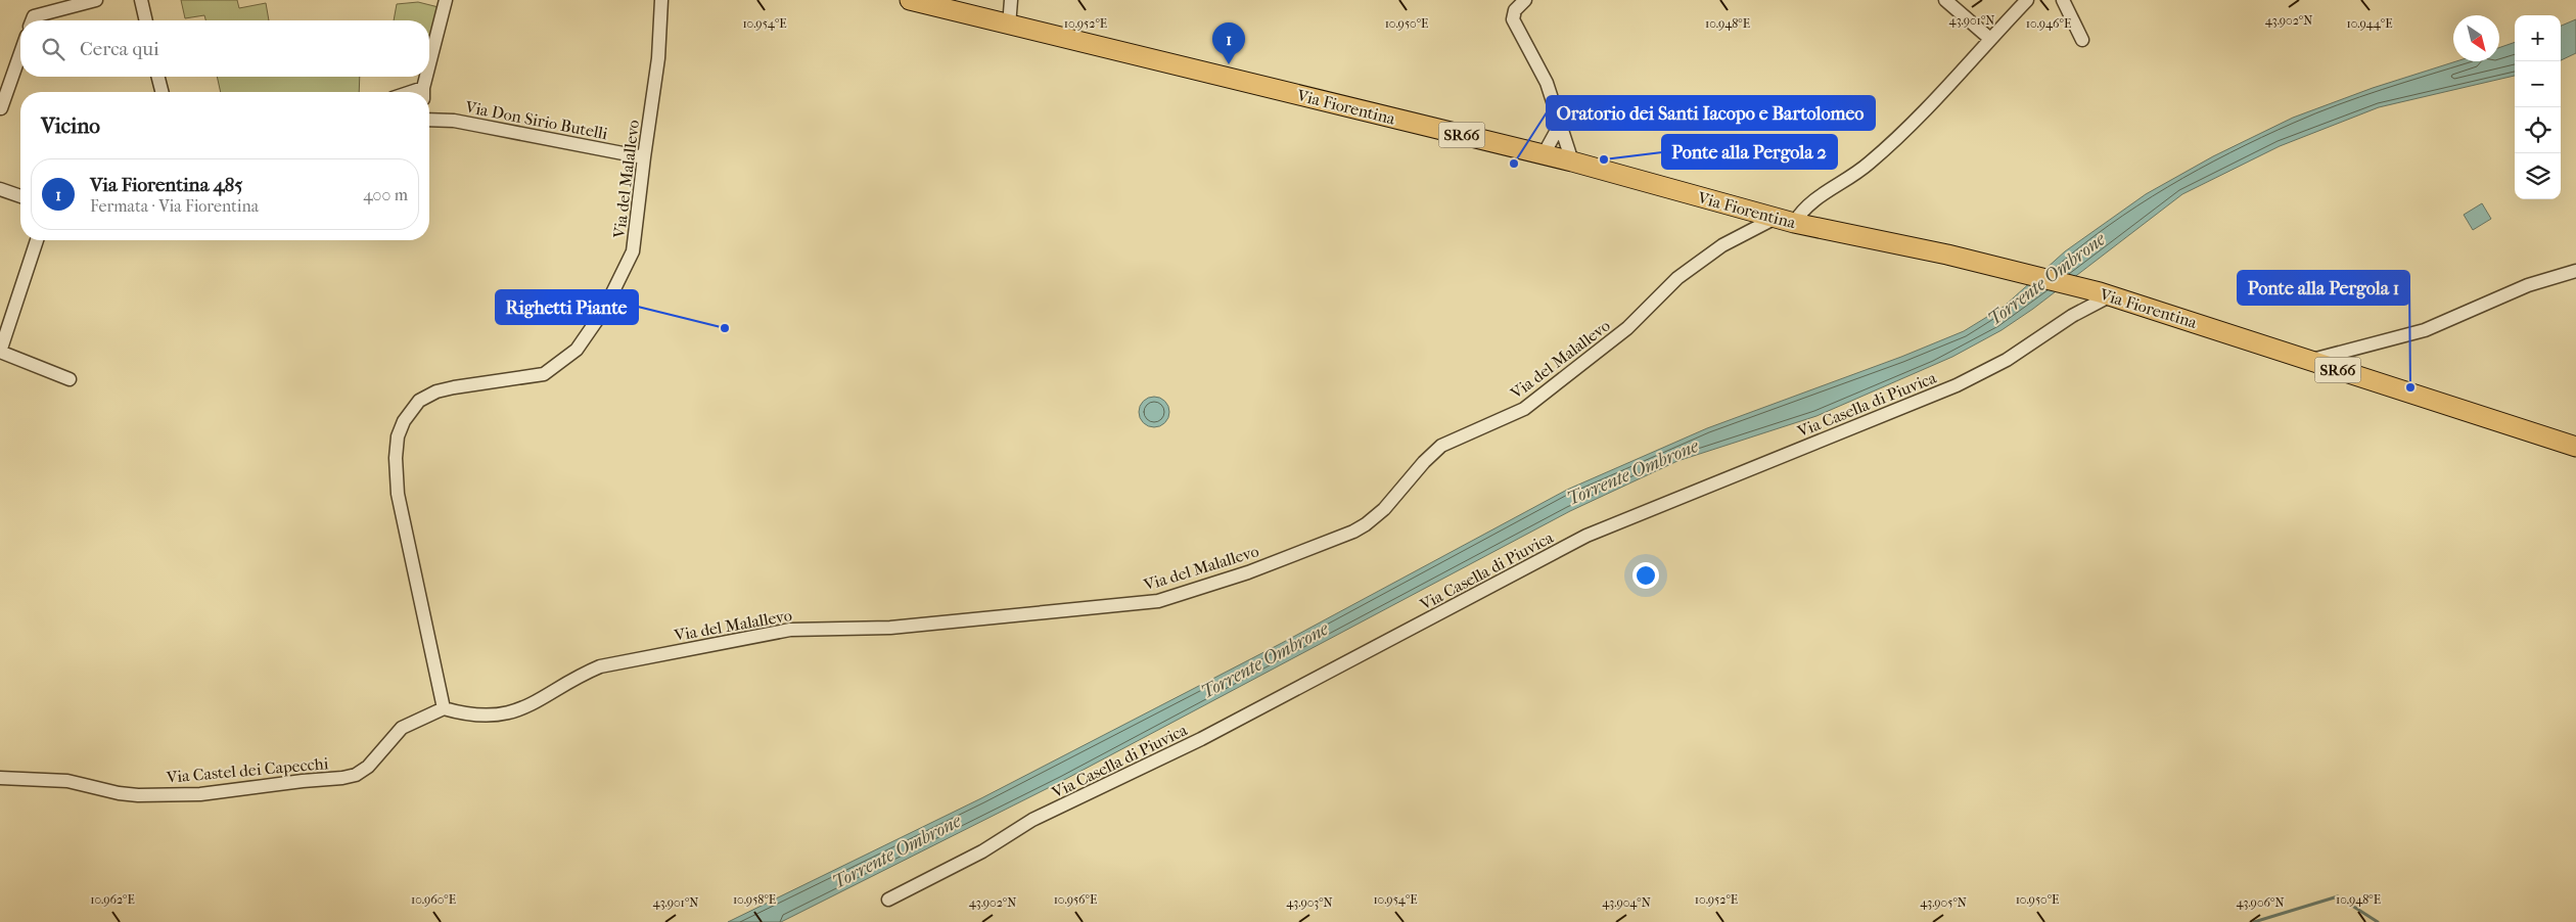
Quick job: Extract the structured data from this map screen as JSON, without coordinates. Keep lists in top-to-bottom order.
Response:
{
  "streets": {
    "main road": ["Via Fiorentina", "SR66"],
    "street": [
      "Via Don Sirio Butelli",
      "Via del Malallevo",
      "Via Casella di Piuvica",
      "Via Castel dei Capecchi"
    ]
  },
  "crossings": [
    ["Via Fiorentina", "Via del Malallevo"],
    ["Via Fiorentina", "Via Casella di Piuvica"],
    ["Via Don Sirio Butelli", "Via del Malallevo"],
    ["Via del Malallevo", "Via Castel dei Capecchi"]
  ],
  "water": ["Torrente Ombrone"],
  "places": [
    "Ponte alla Pergola 2",
    "Oratorio dei Santi Iacopo e Bartolomeo",
    "Righetti Piante",
    "Ponte alla Pergola 1"
  ],
  "north": "bottom right",
  "page": {
    "map_buttons": ["+", "−"],
    "search": "Cerca qui",
    "pins": "1",
    "heading": "Vicino",
    "list": [
      {
        "mark": "1",
        "name": "Via Fiorentina 485",
        "note": "Fermata · Via Fiorentina",
        "value": "400 m"
      }
    ]
  },
  "coordinates": [
    "43.901°N",
    "43.902°N",
    "10.954°E",
    "10.952°E",
    "10.950°E",
    "10.948°E",
    "10.946°E",
    "10.944°E",
    "10.962°E",
    "10.960°E",
    "10.958°E",
    "10.956°E",
    "43.903°N",
    "43.904°N",
    "43.905°N",
    "43.906°N"
  ]
}
